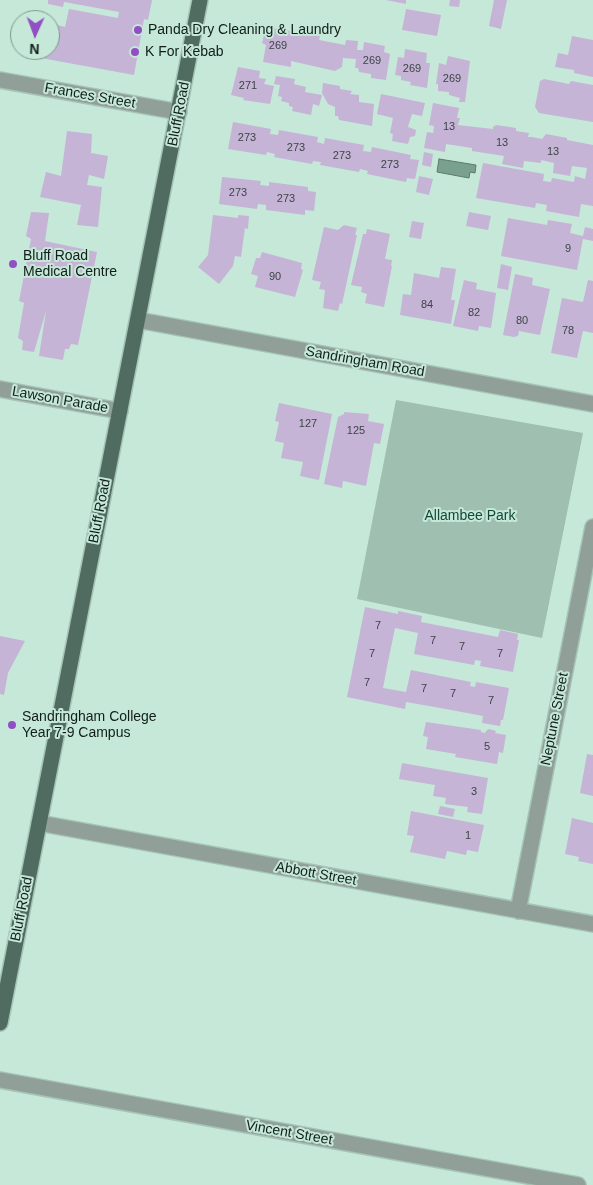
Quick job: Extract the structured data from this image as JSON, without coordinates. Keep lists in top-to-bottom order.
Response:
{
  "streets": {
    "main road": ["Bluff Road"],
    "street": [
      "Frances Street",
      "Sandringham Road",
      "Lawson Parade",
      "Neptune Street",
      "Abbott Street",
      "Vincent Street"
    ]
  },
  "crossings": [
    ["Frances Street", "Bluff Road"],
    ["Bluff Road", "Sandringham Road"],
    ["Bluff Road", "Lawson Parade"],
    ["Bluff Road", "Abbott Street"],
    ["Neptune Street", "Abbott Street"]
  ],
  "parks": ["Allambee Park"],
  "places": [
    "Panda Dry Cleaning & Laundry",
    "K For Kebab",
    "Bluff Road Medical Centre",
    "Sandringham College Year 7-9 Campus"
  ],
  "house_numbers": [
    "269",
    "269",
    "269",
    "269",
    "271",
    "13",
    "273",
    "13",
    "273",
    "13",
    "273",
    "273",
    "273",
    "273",
    "9",
    "90",
    "84",
    "82",
    "80",
    "78",
    "127",
    "125",
    "7",
    "7",
    "7",
    "7",
    "7",
    "7",
    "7",
    "7",
    "7",
    "5",
    "3",
    "1"
  ],
  "north": "bottom"
}
